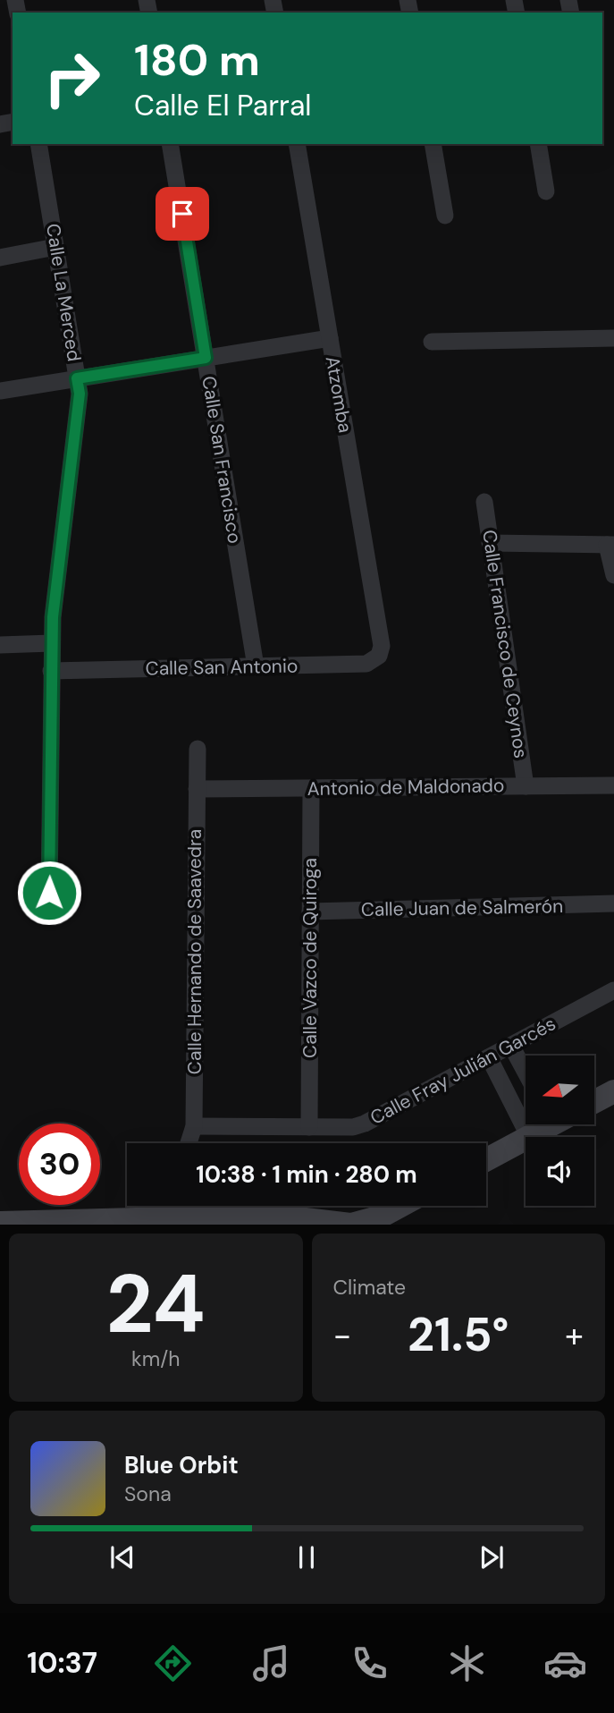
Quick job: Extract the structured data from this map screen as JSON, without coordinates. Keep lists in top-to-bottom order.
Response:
{
  "streets": {
    "street": [
      "Calle La Merced",
      "Atzomba",
      "Calle San Francisco",
      "Calle Francisco de Ceynos",
      "Calle San Antonio",
      "Antonio de Maldonado",
      "Calle Juan de Salmerón",
      "Calle Hernando de Saavedra",
      "Calle Vazco de Quiroga",
      "Calle Fray Julián Garcés"
    ]
  },
  "crossings": [
    ["Calle La Merced", "Calle San Antonio"],
    ["Atzomba", "Calle San Antonio"],
    ["Calle San Francisco", "Calle San Antonio"],
    ["Calle Francisco de Ceynos", "Antonio de Maldonado"],
    ["Antonio de Maldonado", "Calle Hernando de Saavedra"],
    ["Antonio de Maldonado", "Calle Vazco de Quiroga"],
    ["Calle Juan de Salmerón", "Calle Vazco de Quiroga"],
    ["Calle Hernando de Saavedra", "Calle Fray Julián Garcés"],
    ["Calle Vazco de Quiroga", "Calle Fray Julián Garcés"]
  ],
  "north": "left",
  "page": {
    "turn": ["180 m", "Calle El Parral"],
    "limit": "30",
    "trip": "10:38 · 1 min · 280 m",
    "tile": [
      ["24", "km/h"],
      "Climate"
    ],
    "heat": ["−", "21.5°", "+"],
    "song": ["Blue Orbit", "Sona"],
    "tabs": "10:37"
  }
}
